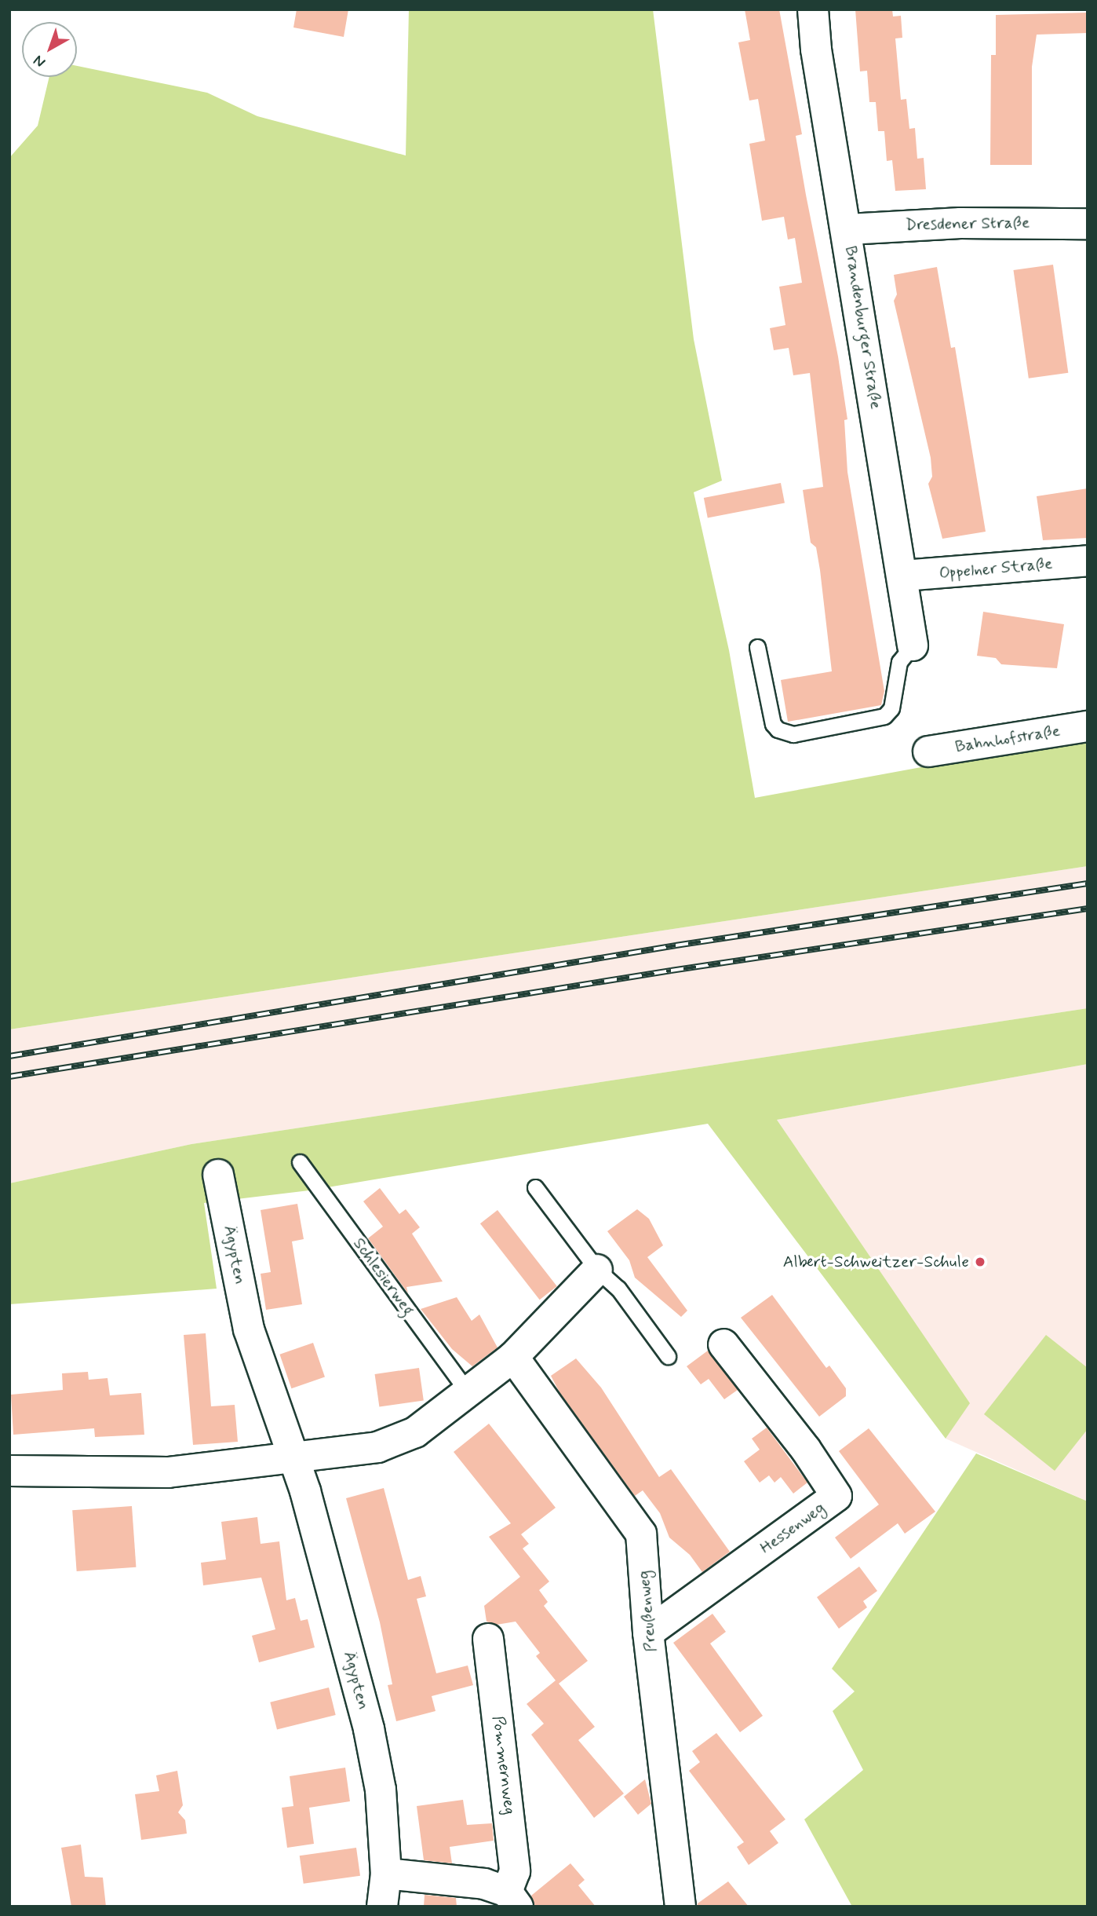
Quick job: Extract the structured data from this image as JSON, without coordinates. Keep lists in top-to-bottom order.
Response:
{
  "streets": {
    "street": [
      "Dresdener Straße",
      "Brandenburger Straße",
      "Oppelner Straße",
      "Bahnhofstraße",
      "Ägypten",
      "Hessenweg",
      "Preußenweg",
      "Pommernweg"
    ],
    "lane": ["Schlesierweg"]
  },
  "crossings": [
    ["Dresdener Straße", "Brandenburger Straße"],
    ["Brandenburger Straße", "Oppelner Straße"],
    ["Ägypten", "Pommernweg"],
    ["Hessenweg", "Preußenweg"]
  ],
  "places": ["Albert-Schweitzer-Schule"],
  "north": "bottom left"
}
